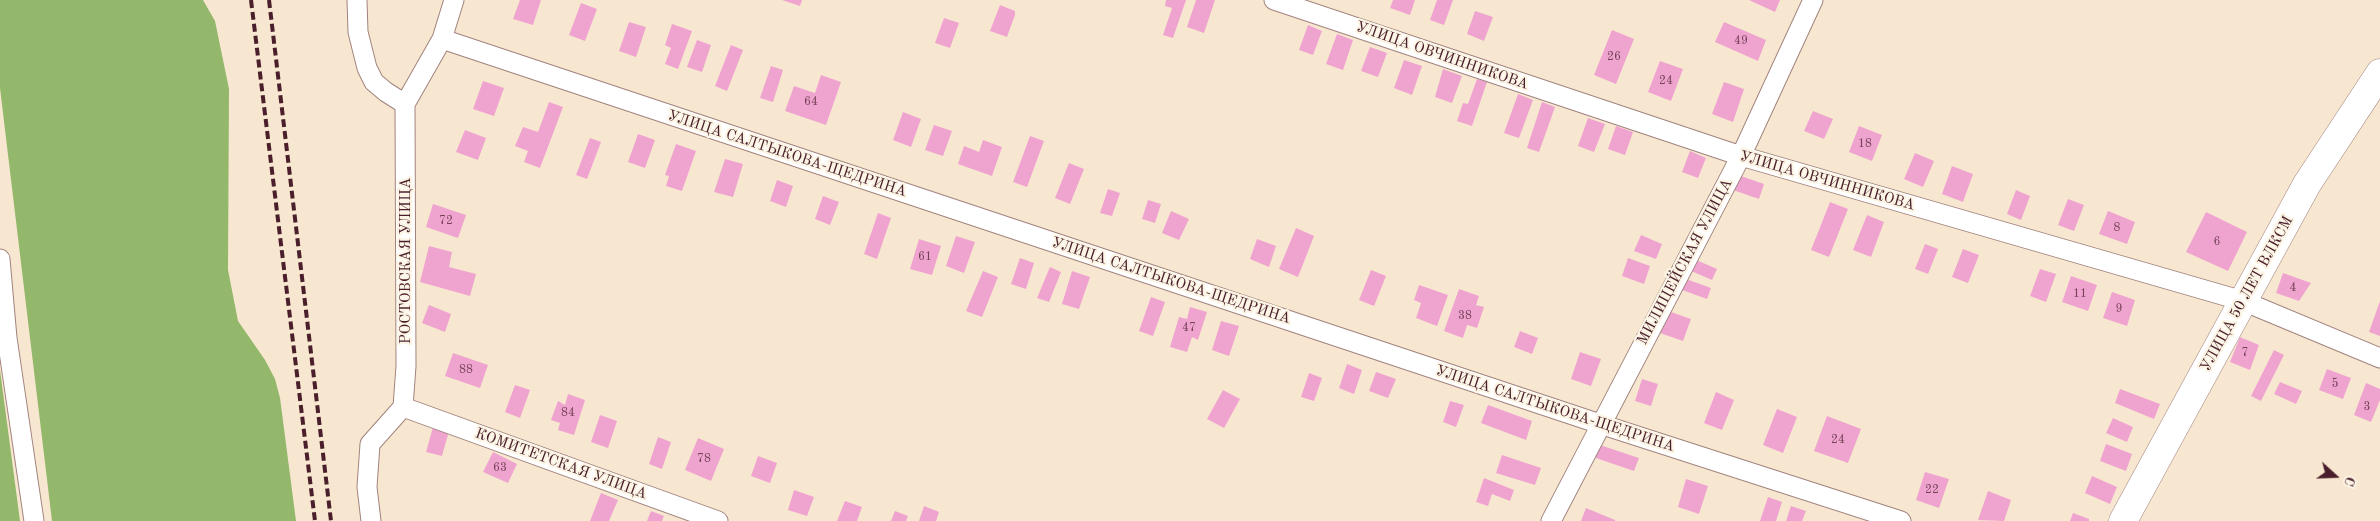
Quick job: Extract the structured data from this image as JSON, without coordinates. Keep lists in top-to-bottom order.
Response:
{
  "streets": {
    "main road": ["УЛИЦА 50 ЛЕТ ВЛКСМ"],
    "street": [
      "УЛИЦА ОВЧИННИКОВА",
      "УЛИЦА САЛТЫКОВА-ЩЕДРИНА",
      "РОСТОВСКАЯ УЛИЦА",
      "МИЛИЦЕЙСКАЯ УЛИЦА",
      "КОМИТЕТСКАЯ УЛИЦА"
    ]
  },
  "crossings": [
    ["УЛИЦА ОВЧИННИКОВА", "МИЛИЦЕЙСКАЯ УЛИЦА"],
    ["УЛИЦА ОВЧИННИКОВА", "УЛИЦА 50 ЛЕТ ВЛКСМ"],
    ["УЛИЦА САЛТЫКОВА-ЩЕДРИНА", "РОСТОВСКАЯ УЛИЦА"],
    ["УЛИЦА САЛТЫКОВА-ЩЕДРИНА", "МИЛИЦЕЙСКАЯ УЛИЦА"],
    ["РОСТОВСКАЯ УЛИЦА", "КОМИТЕТСКАЯ УЛИЦА"]
  ],
  "house_numbers": [
    "49",
    "26",
    "24",
    "64",
    "18",
    "72",
    "8",
    "6",
    "61",
    "4",
    "11",
    "9",
    "38",
    "47",
    "7",
    "88",
    "5",
    "3",
    "84",
    "24",
    "78",
    "63",
    "22"
  ],
  "north": "right"
}
